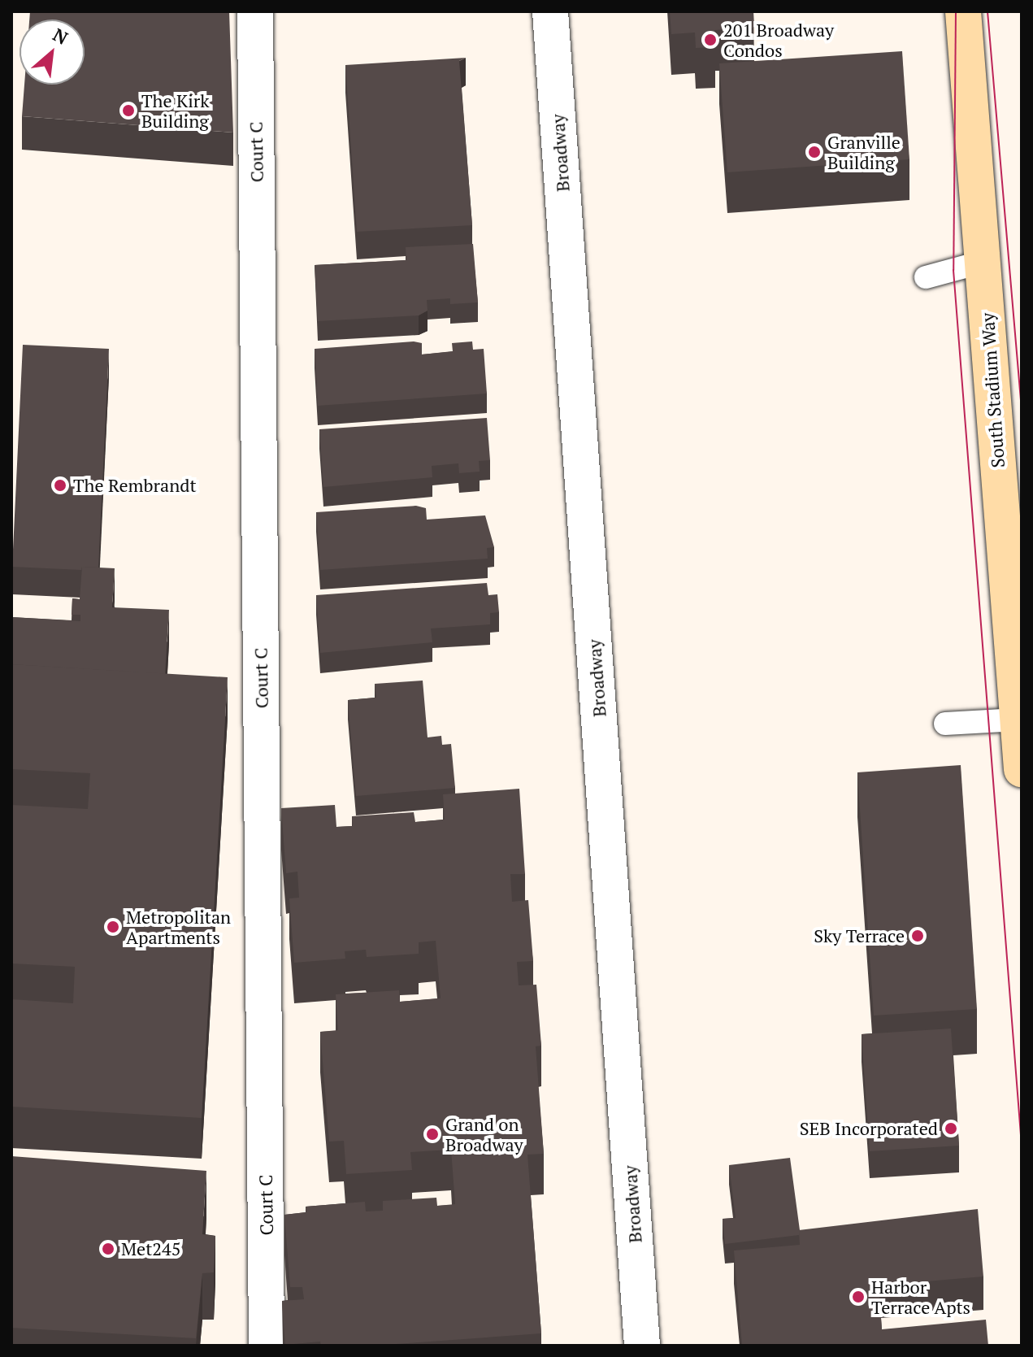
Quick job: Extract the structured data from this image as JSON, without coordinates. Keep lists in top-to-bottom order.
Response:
{
  "streets": {
    "main road": ["South Stadium Way"],
    "street": ["Court C", "Broadway"]
  },
  "places": [
    "201 Broadway Condos",
    "The Kirk Building",
    "Granville Building",
    "The Rembrandt",
    "Metropolitan Apartments",
    "Sky Terrace",
    "SEB Incorporated",
    "Grand on Broadway",
    "Met245",
    "Harbor Terrace Apts"
  ],
  "north": "top right"
}
